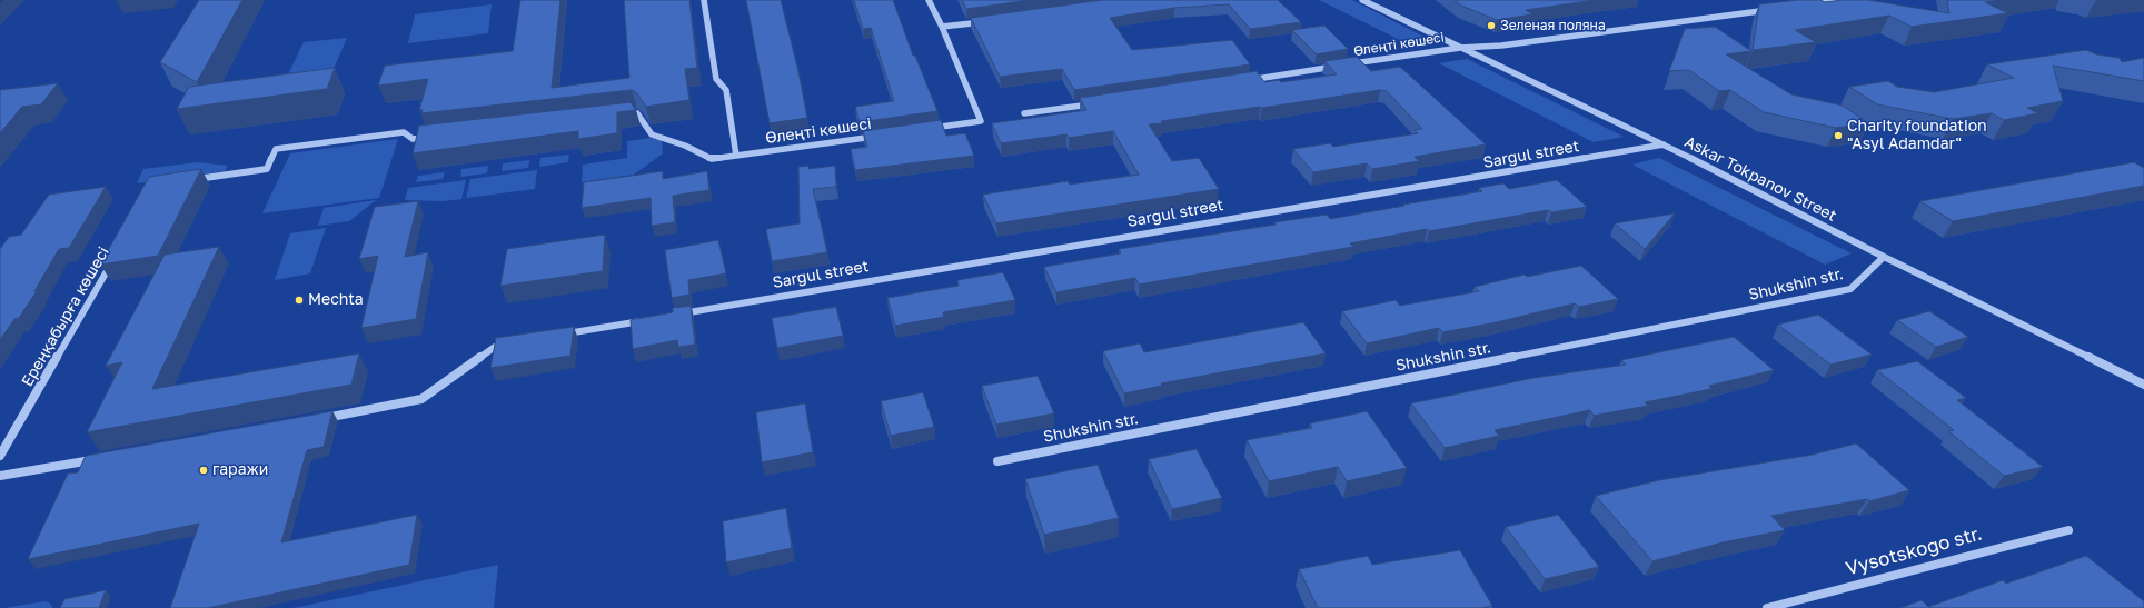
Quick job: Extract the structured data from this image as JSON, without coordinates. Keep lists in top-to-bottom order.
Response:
{
  "streets": {
    "street": [
      "Өлеңті көшесі",
      "Sargul street",
      "Askar Tokpanov Street",
      "Shukshin str.",
      "Ереңқабырға көшесі",
      "Vysotskogo str."
    ]
  },
  "crossings": [
    ["Өлеңті көшесі", "Askar Tokpanov Street"],
    ["Sargul street", "Askar Tokpanov Street"],
    ["Askar Tokpanov Street", "Shukshin str."]
  ],
  "places": [
    "Зеленая поляна",
    "Charity foundation \"Asyl Adamdar\"",
    "Mechta",
    "гаражи"
  ]
}
